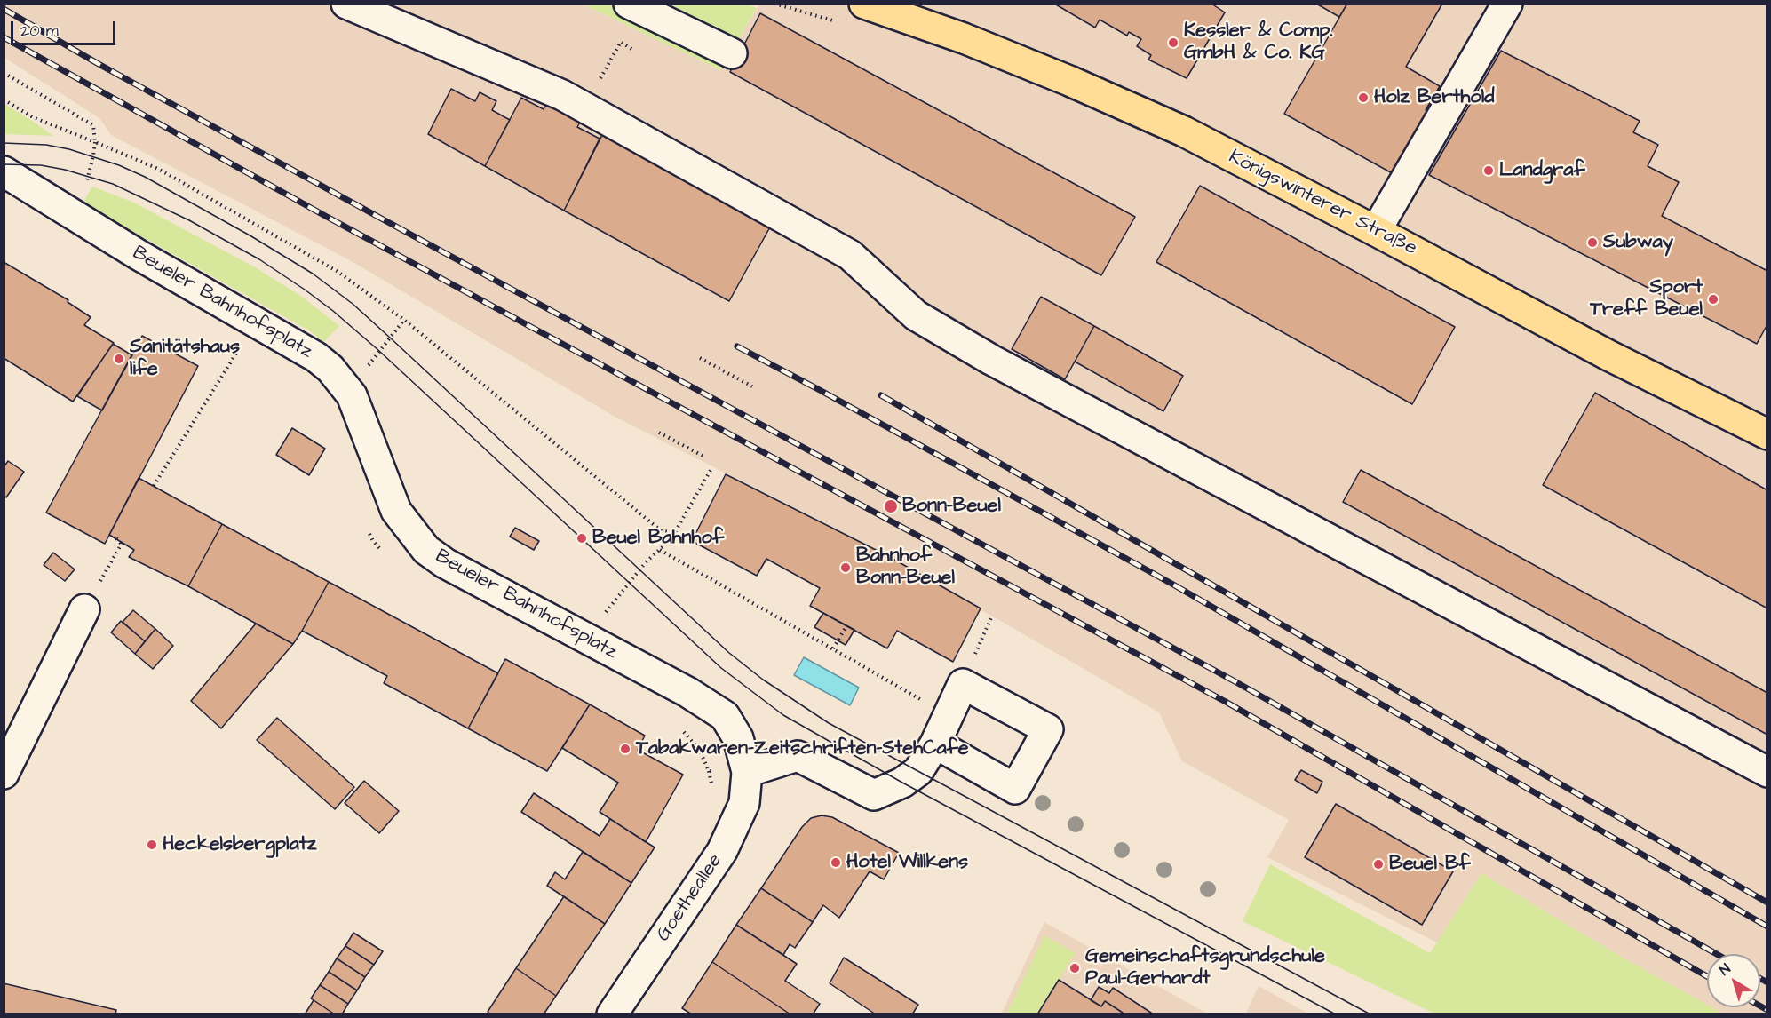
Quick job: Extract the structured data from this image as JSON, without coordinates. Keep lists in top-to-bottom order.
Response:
{
  "streets": {
    "main road": ["Königswinterer Straße"],
    "street": ["Beueler Bahnhofsplatz", "Goetheallee"]
  },
  "crossings": [
    ["Beueler Bahnhofsplatz", "Goetheallee"]
  ],
  "places": [
    "Kessler & Comp. GmbH & Co. KG",
    "Holz Berthold",
    "Landgraf",
    "Subway",
    "Sport Treff Beuel",
    "Sanitätshaus life",
    "Bonn-Beuel",
    "Beuel Bahnhof",
    "Bahnhof Bonn-Beuel",
    "Tabakwaren-Zeitschriften-StehCafe",
    "Heckelsbergplatz",
    "Hotel Willkens",
    "Beuel Bf",
    "Gemeinschaftsgrundschule Paul-Gerhardt"
  ],
  "scale_bar": "20 m",
  "north": "top left"
}
